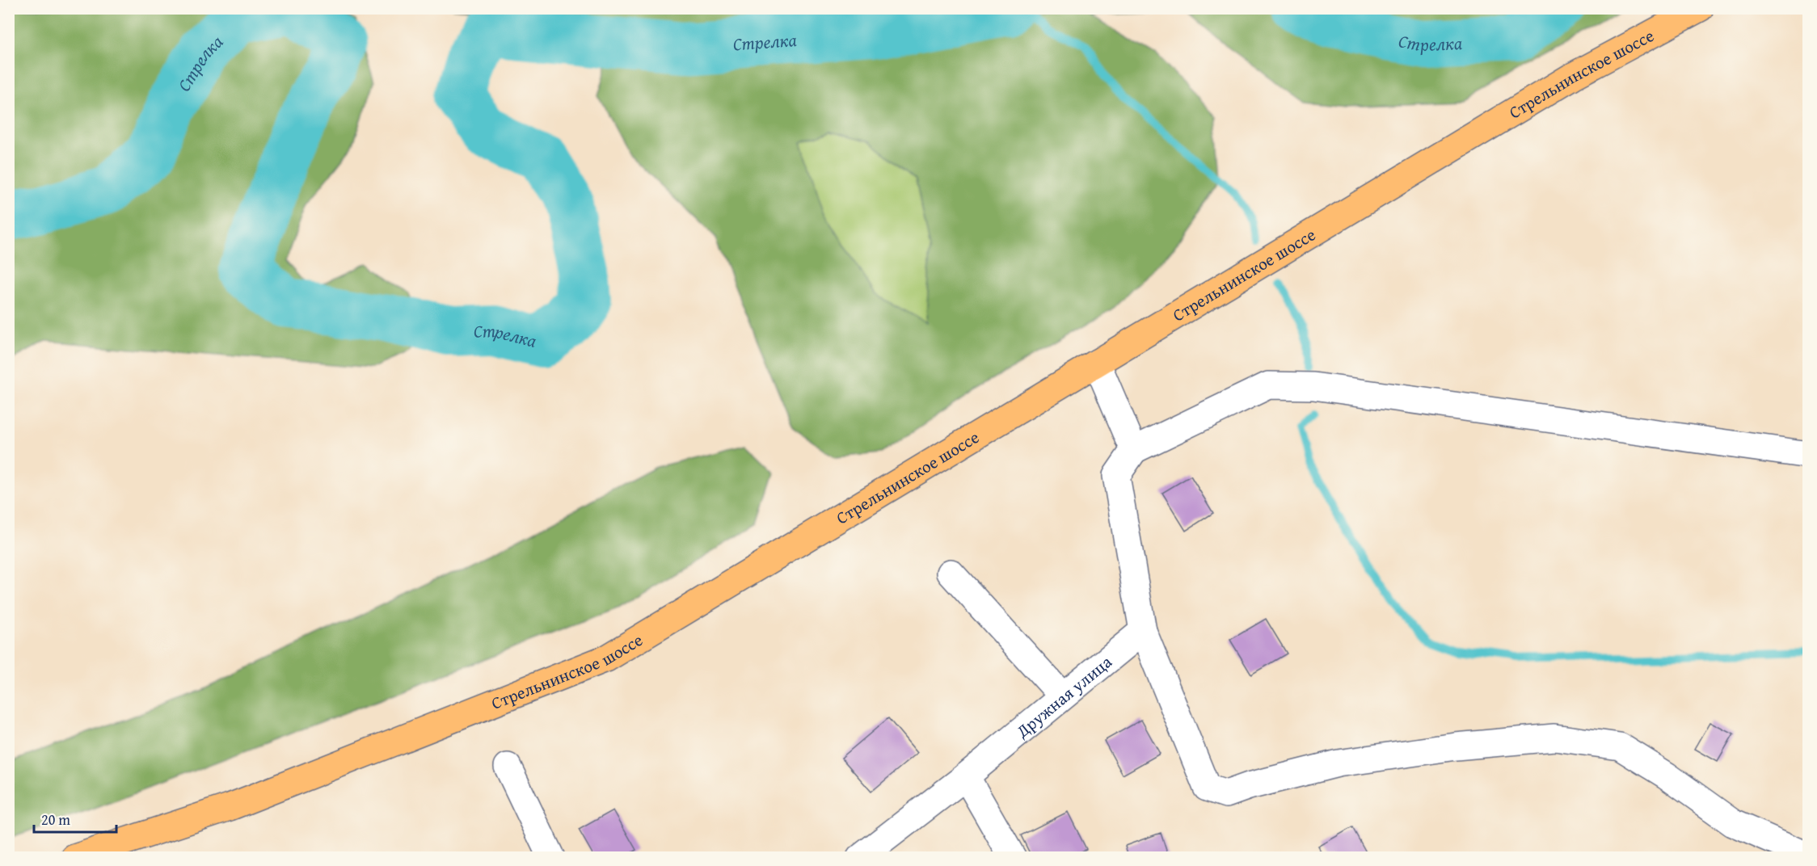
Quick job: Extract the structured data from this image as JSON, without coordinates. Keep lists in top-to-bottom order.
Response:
{
  "streets": {
    "main road": ["Стрельнинское шоссе"],
    "street": ["Дружная улица"]
  },
  "water": ["Стрелка"],
  "scale_bar": "20 m"
}
